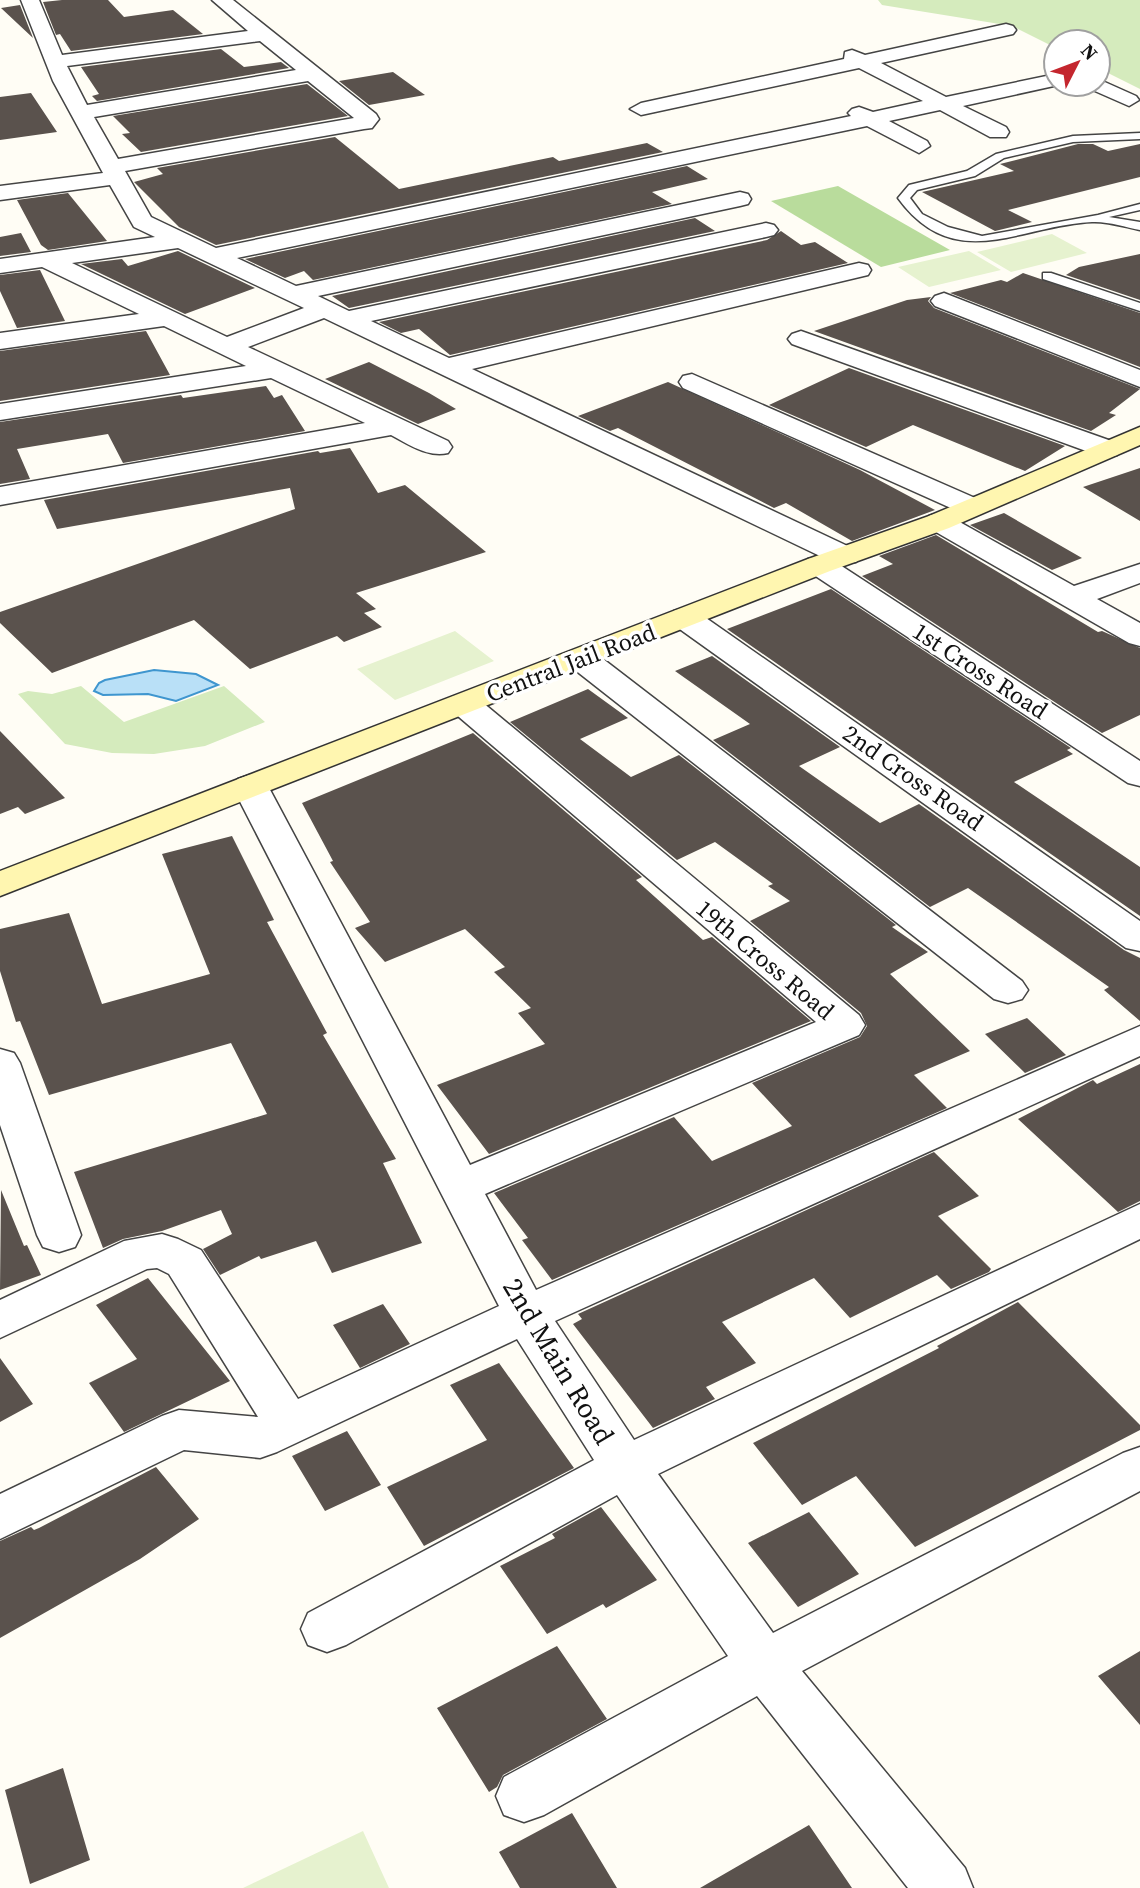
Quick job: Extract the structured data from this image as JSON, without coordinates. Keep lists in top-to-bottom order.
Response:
{
  "streets": {
    "main road": ["Central Jail Road"],
    "street": [
      "1st Cross Road",
      "2nd Cross Road",
      "19th Cross Road",
      "2nd Main Road"
    ]
  },
  "crossings": [
    ["Central Jail Road", "1st Cross Road"],
    ["Central Jail Road", "2nd Cross Road"],
    ["Central Jail Road", "19th Cross Road"],
    ["Central Jail Road", "2nd Main Road"],
    ["19th Cross Road", "2nd Main Road"]
  ],
  "north": "top right"
}
